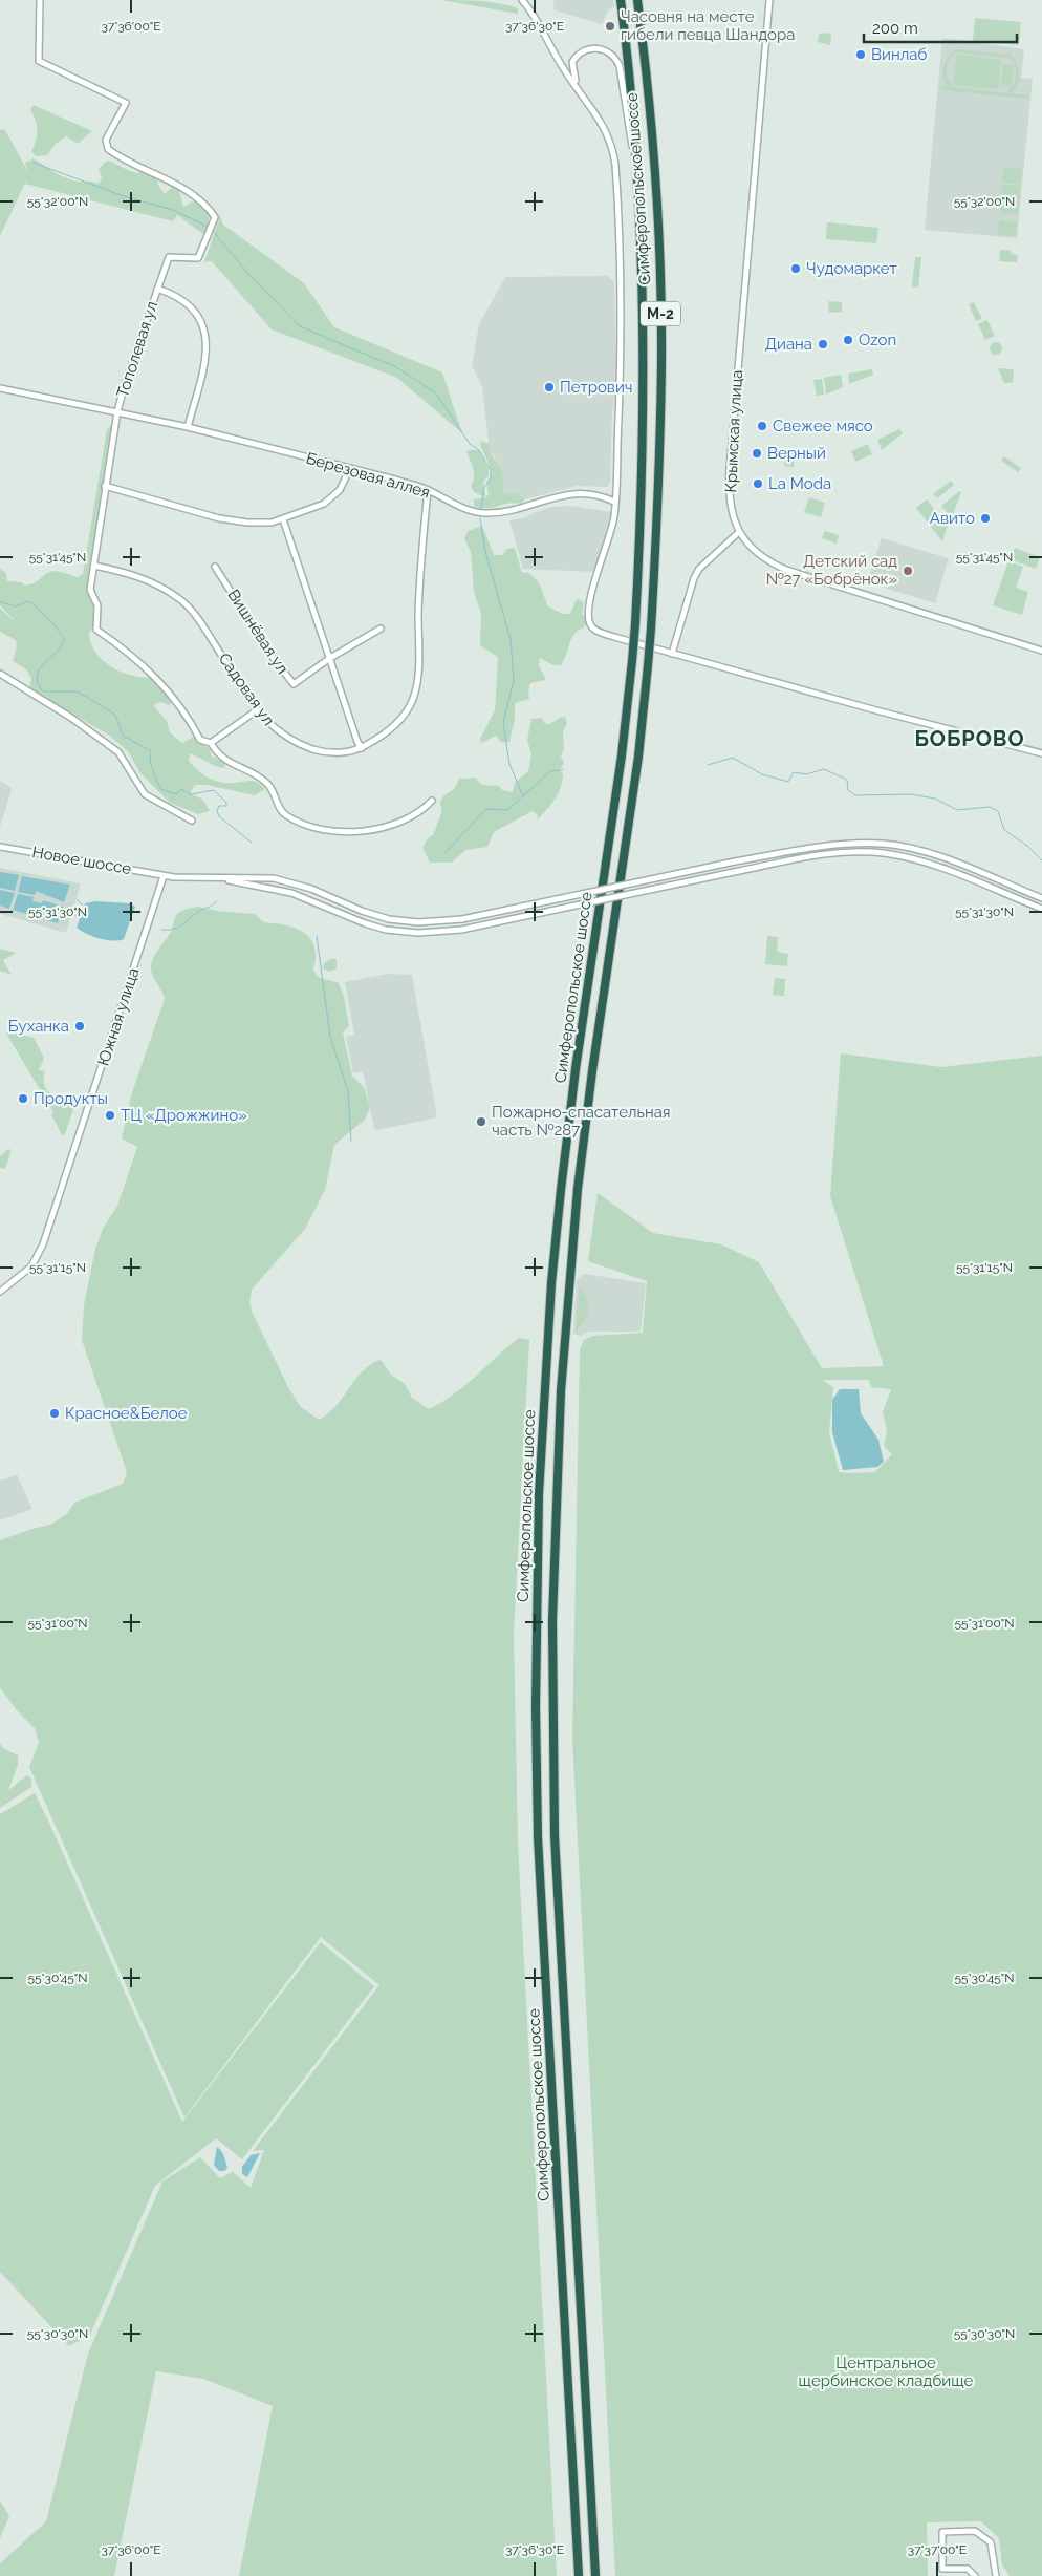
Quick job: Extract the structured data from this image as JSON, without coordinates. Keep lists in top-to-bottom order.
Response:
{
  "streets": {
    "highway": ["Симферопольское шоссе", "М-2"],
    "street": [
      "Тополевая ул",
      "Крымская улица",
      "Березовая аллея",
      "Вишнёвая ул",
      "Садовая ул",
      "Новое шоссе",
      "Южная улица"
    ]
  },
  "crossings": [
    ["Тополевая ул", "Березовая аллея"],
    ["Тополевая ул", "Садовая ул"],
    ["Березовая аллея", "Садовая ул"],
    ["Новое шоссе", "Южная улица"]
  ],
  "districts": ["БОБРОВО"],
  "parks": ["Центральное щербинское кладбище"],
  "places": [
    "Часовня на месте гибели певца Шандора",
    "Винлаб",
    "Чудомаркет",
    "Ozon",
    "Диана",
    "Петрович",
    "Свежее мясо",
    "Верный",
    "La Moda",
    "Авито",
    "Детский сад №27 «Бобрёнок»",
    "Буханка",
    "Продукты",
    "ТЦ «Дрожжино»",
    "Пожарно-спасательная часть №287",
    "Красное&Белое"
  ],
  "scale_bar": "200 m",
  "coordinates": [
    "37°36'00\"E",
    "37°36'30\"E",
    "55°32'00\"N",
    "55°31'45\"N",
    "55°31'30\"N",
    "55°31'15\"N",
    "55°31'00\"N",
    "55°30'45\"N",
    "55°30'30\"N",
    "37°37'00\"E"
  ]
}
